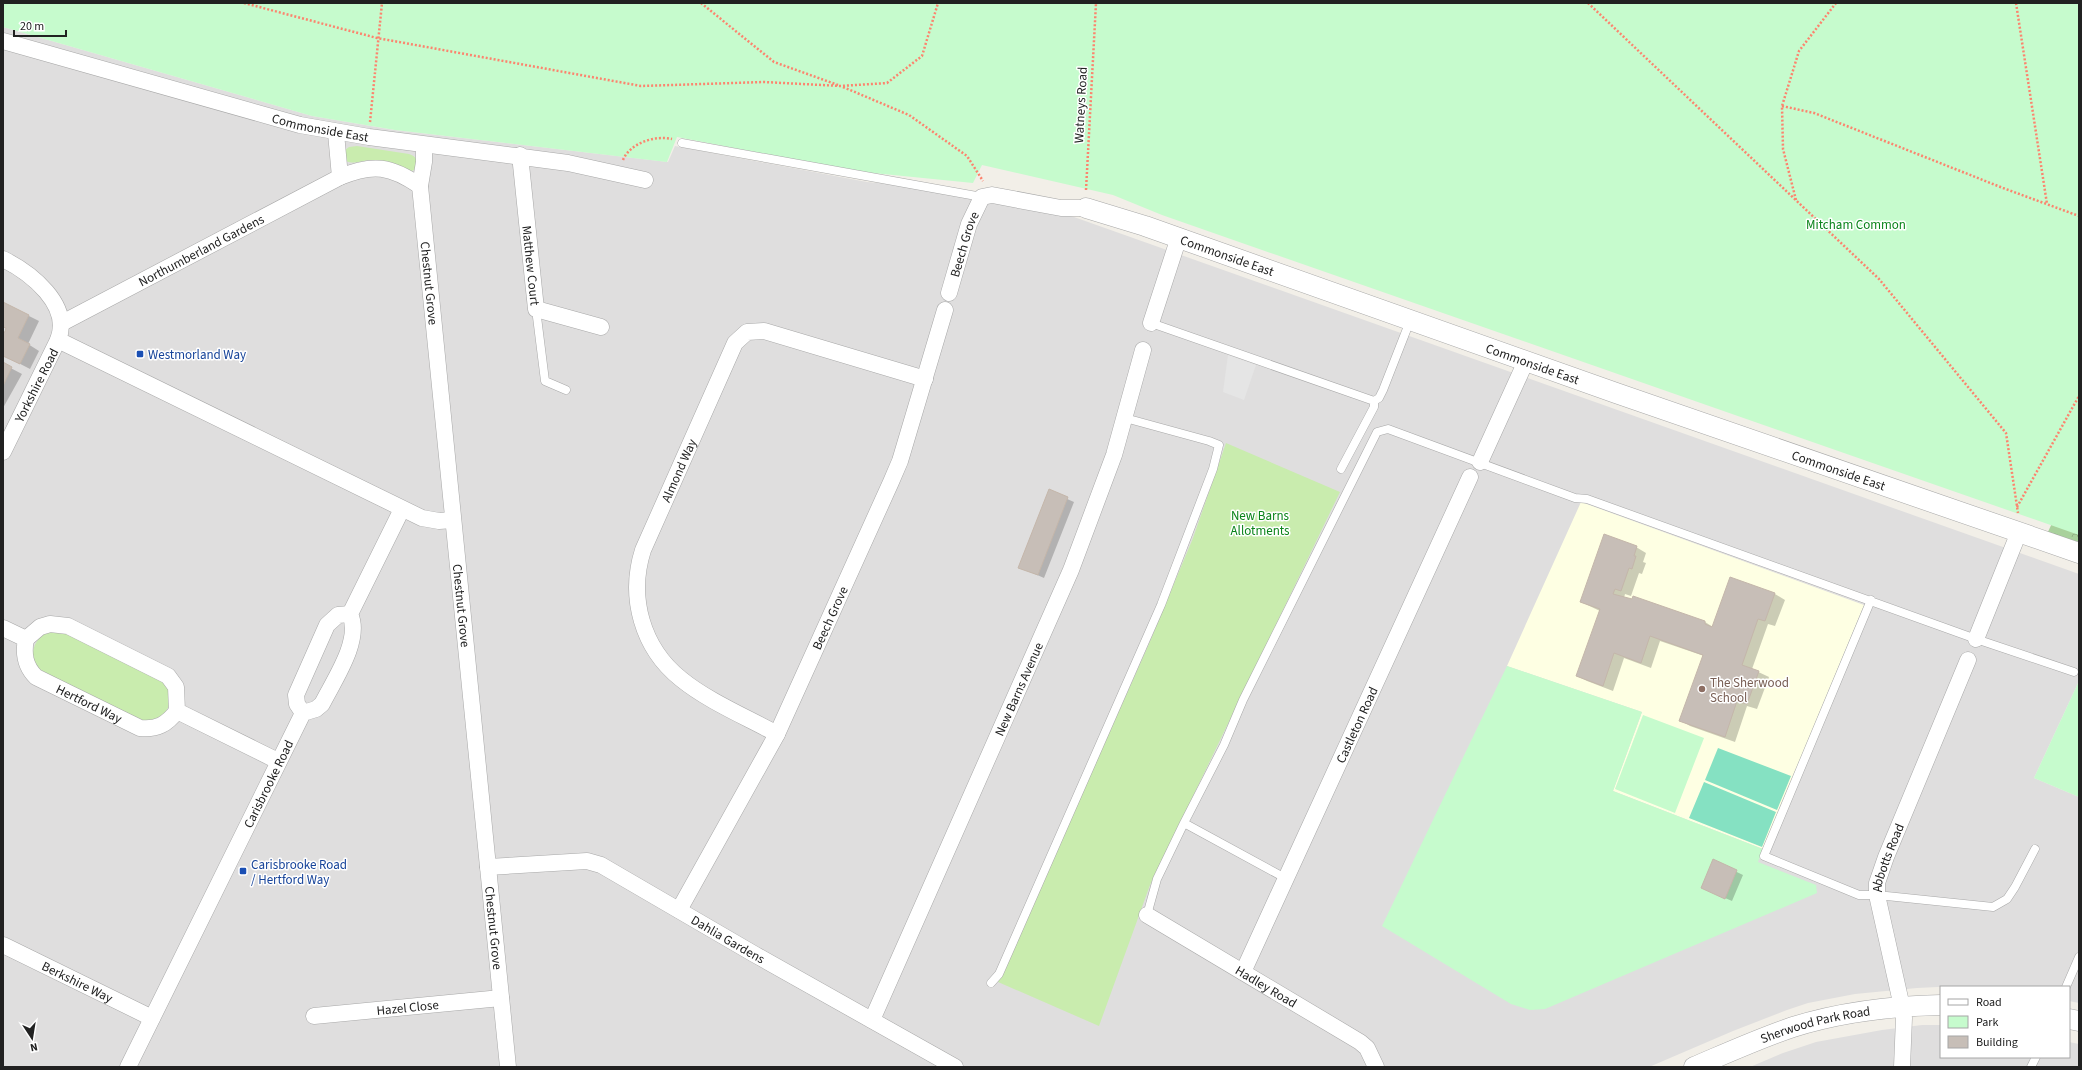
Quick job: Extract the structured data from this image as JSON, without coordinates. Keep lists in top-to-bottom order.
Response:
{
  "streets": {
    "street": [
      "Commonside East",
      "Beech Grove",
      "Northumberland Gardens",
      "Matthew Court",
      "Chestnut Grove",
      "Yorkshire Road",
      "Almond Way",
      "New Barns Avenue",
      "Hertford Way",
      "Castleton Road",
      "Carisbrooke Road",
      "Abbotts Road",
      "Dahlia Gardens",
      "Berkshire Way",
      "Hadley Road",
      "Hazel Close",
      "Sherwood Park Road"
    ],
    "path": ["Watneys Road"]
  },
  "crossings": [
    ["Watneys Road", "Commonside East"],
    ["Commonside East", "Beech Grove"],
    ["Commonside East", "Matthew Court"],
    ["Commonside East", "Chestnut Grove"],
    ["Beech Grove", "Almond Way"],
    ["Beech Grove", "Dahlia Gardens"],
    ["Northumberland Gardens", "Chestnut Grove"],
    ["Chestnut Grove", "Dahlia Gardens"],
    ["Chestnut Grove", "Hazel Close"],
    ["New Barns Avenue", "Dahlia Gardens"],
    ["Castleton Road", "Hadley Road"],
    ["Carisbrooke Road", "Berkshire Way"],
    ["Abbotts Road", "Sherwood Park Road"]
  ],
  "parks": ["Mitcham Common", "New Barns Allotments"],
  "places": {
    "transit": ["Westmorland Way", "Carisbrooke Road / Hertford Way"],
    "other": ["The Sherwood School"]
  },
  "legend": ["Road", "Park", "Building"],
  "scale_bar": "20 m",
  "north": "bottom"
}
